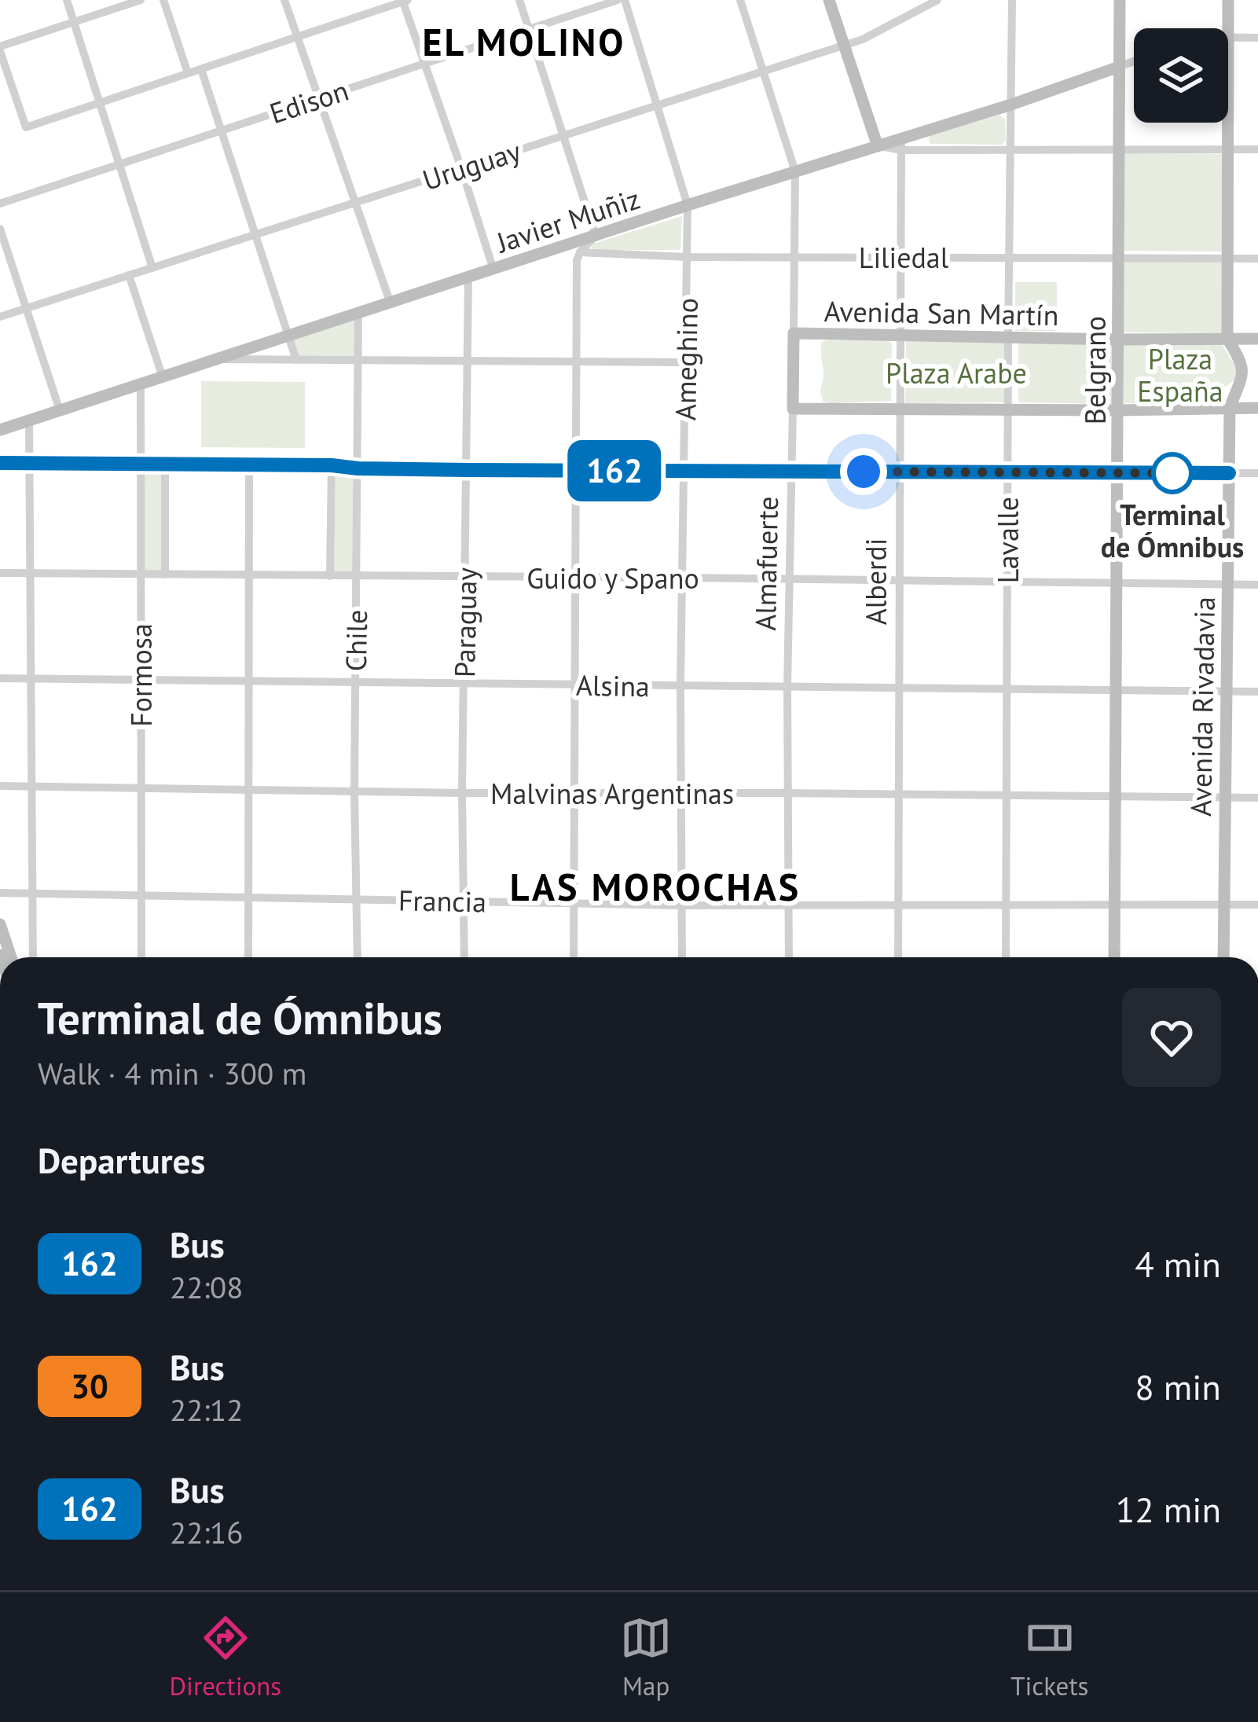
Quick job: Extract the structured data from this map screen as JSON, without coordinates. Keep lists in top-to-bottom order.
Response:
{
  "streets": {
    "main road": [
      "Javier Muñiz",
      "Avenida San Martín",
      "Belgrano",
      "Almafuerte",
      "Avenida Rivadavia"
    ],
    "street": [
      "Edison",
      "Uruguay",
      "Liliedal",
      "Ameghino",
      "Lavalle",
      "Guido y Spano",
      "Alberdi",
      "Paraguay",
      "Chile",
      "Formosa",
      "Alsina",
      "Malvinas Argentinas",
      "Francia"
    ]
  },
  "crossings": [
    ["Edison", "Ameghino"],
    ["Uruguay", "Ameghino"],
    ["Uruguay", "Almafuerte"],
    ["Javier Muñiz", "Ameghino"],
    ["Javier Muñiz", "Belgrano"],
    ["Javier Muñiz", "Lavalle"],
    ["Javier Muñiz", "Almafuerte"],
    ["Javier Muñiz", "Alberdi"],
    ["Javier Muñiz", "Paraguay"],
    ["Javier Muñiz", "Chile"],
    ["Javier Muñiz", "Formosa"],
    ["Liliedal", "Ameghino"],
    ["Liliedal", "Belgrano"],
    ["Liliedal", "Lavalle"],
    ["Liliedal", "Almafuerte"],
    ["Liliedal", "Alberdi"],
    ["Liliedal", "Avenida Rivadavia"],
    ["Avenida San Martín", "Belgrano"],
    ["Avenida San Martín", "Lavalle"],
    ["Avenida San Martín", "Almafuerte"],
    ["Avenida San Martín", "Alberdi"],
    ["Avenida San Martín", "Avenida Rivadavia"],
    ["Ameghino", "Guido y Spano"],
    ["Ameghino", "Alsina"],
    ["Ameghino", "Malvinas Argentinas"],
    ["Ameghino", "Francia"],
    ["Belgrano", "Guido y Spano"],
    ["Belgrano", "Alsina"],
    ["Belgrano", "Malvinas Argentinas"],
    ["Belgrano", "Francia"],
    ["Lavalle", "Guido y Spano"],
    ["Lavalle", "Alsina"],
    ["Lavalle", "Malvinas Argentinas"],
    ["Lavalle", "Francia"],
    ["Almafuerte", "Guido y Spano"],
    ["Almafuerte", "Alsina"],
    ["Almafuerte", "Malvinas Argentinas"],
    ["Almafuerte", "Francia"],
    ["Guido y Spano", "Alberdi"],
    ["Guido y Spano", "Paraguay"],
    ["Guido y Spano", "Chile"],
    ["Guido y Spano", "Formosa"],
    ["Guido y Spano", "Avenida Rivadavia"],
    ["Alberdi", "Alsina"],
    ["Alberdi", "Malvinas Argentinas"],
    ["Alberdi", "Francia"],
    ["Paraguay", "Alsina"],
    ["Paraguay", "Malvinas Argentinas"],
    ["Paraguay", "Francia"],
    ["Chile", "Alsina"],
    ["Chile", "Malvinas Argentinas"],
    ["Chile", "Francia"],
    ["Formosa", "Alsina"],
    ["Formosa", "Malvinas Argentinas"],
    ["Formosa", "Francia"],
    ["Alsina", "Avenida Rivadavia"],
    ["Avenida Rivadavia", "Malvinas Argentinas"],
    ["Avenida Rivadavia", "Francia"]
  ],
  "districts": ["EL MOLINO", "LAS MOROCHAS"],
  "parks": ["Plaza España", "Plaza Arabe"],
  "places": ["Terminal de Ómnibus"],
  "lines": ["bus line 162"],
  "page": {
    "on_map": "162",
    "heading": [
      ["Terminal de Ómnibus", "Walk · 4 min · 300 m"],
      "Departures"
    ],
    "list": [
      {
        "mark": "162",
        "name": "Bus",
        "note": "22:08",
        "value": "4 min"
      },
      {
        "mark": "30",
        "name": "Bus",
        "note": "22:12",
        "value": "8 min"
      },
      {
        "mark": "162",
        "name": "Bus",
        "note": "22:16",
        "value": "12 min"
      }
    ],
    "tabs": ["Directions", "Map", "Tickets"]
  }
}
